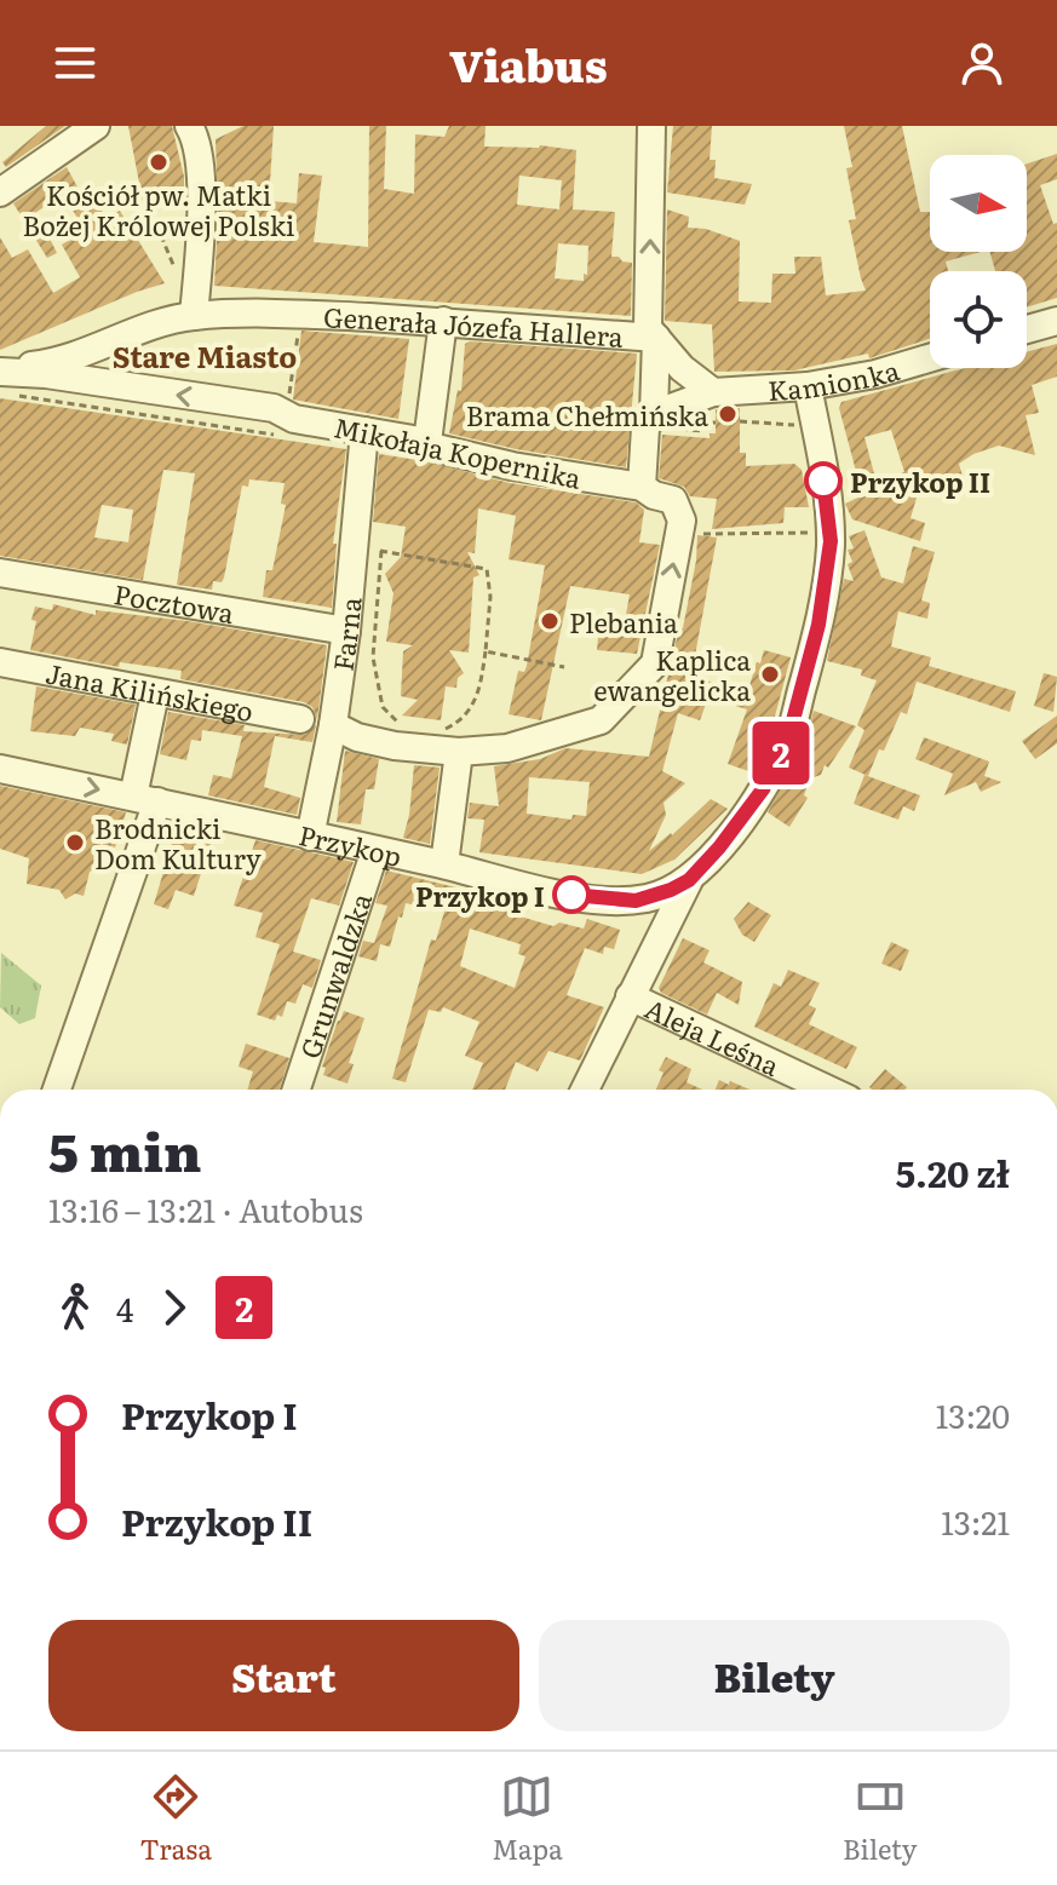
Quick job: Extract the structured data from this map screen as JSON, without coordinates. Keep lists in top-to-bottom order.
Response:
{
  "streets": {
    "street": [
      "Generała Józefa Hallera",
      "Kamionka",
      "Mikołaja Kopernika",
      "Pocztowa",
      "Farna",
      "Jana Kilińskiego",
      "Przykop",
      "Grunwaldzka",
      "Aleja Leśna"
    ]
  },
  "crossings": [
    ["Generała Józefa Hallera", "Mikołaja Kopernika"],
    ["Kamionka", "Przykop"],
    ["Mikołaja Kopernika", "Farna"],
    ["Pocztowa", "Farna"],
    ["Farna", "Przykop"],
    ["Przykop", "Grunwaldzka"]
  ],
  "one_way": ["Mikołaja Kopernika"],
  "districts": ["Stare Miasto"],
  "places": [
    "Kościół pw. Matki Bożej Królowej Polski",
    "Brama Chełmińska",
    "Przykop II",
    "Plebania",
    "Kaplica ewangelicka",
    "Brodnicki Dom Kultury",
    "Przykop I"
  ],
  "lines": ["bus line 2"],
  "north": "right",
  "page": {
    "header": "Viabus",
    "on_map": "2",
    "heading": ["5 min", "13:16 – 13:21 · Autobus", "5.20 zł"],
    "legs": ["4", "2"],
    "list": [
      {
        "name": "Przykop I",
        "value": "13:20"
      },
      {
        "name": "Przykop II",
        "value": "13:21"
      }
    ],
    "buttons": ["Start", "Bilety"],
    "tabs": ["Trasa", "Mapa", "Bilety"]
  }
}
